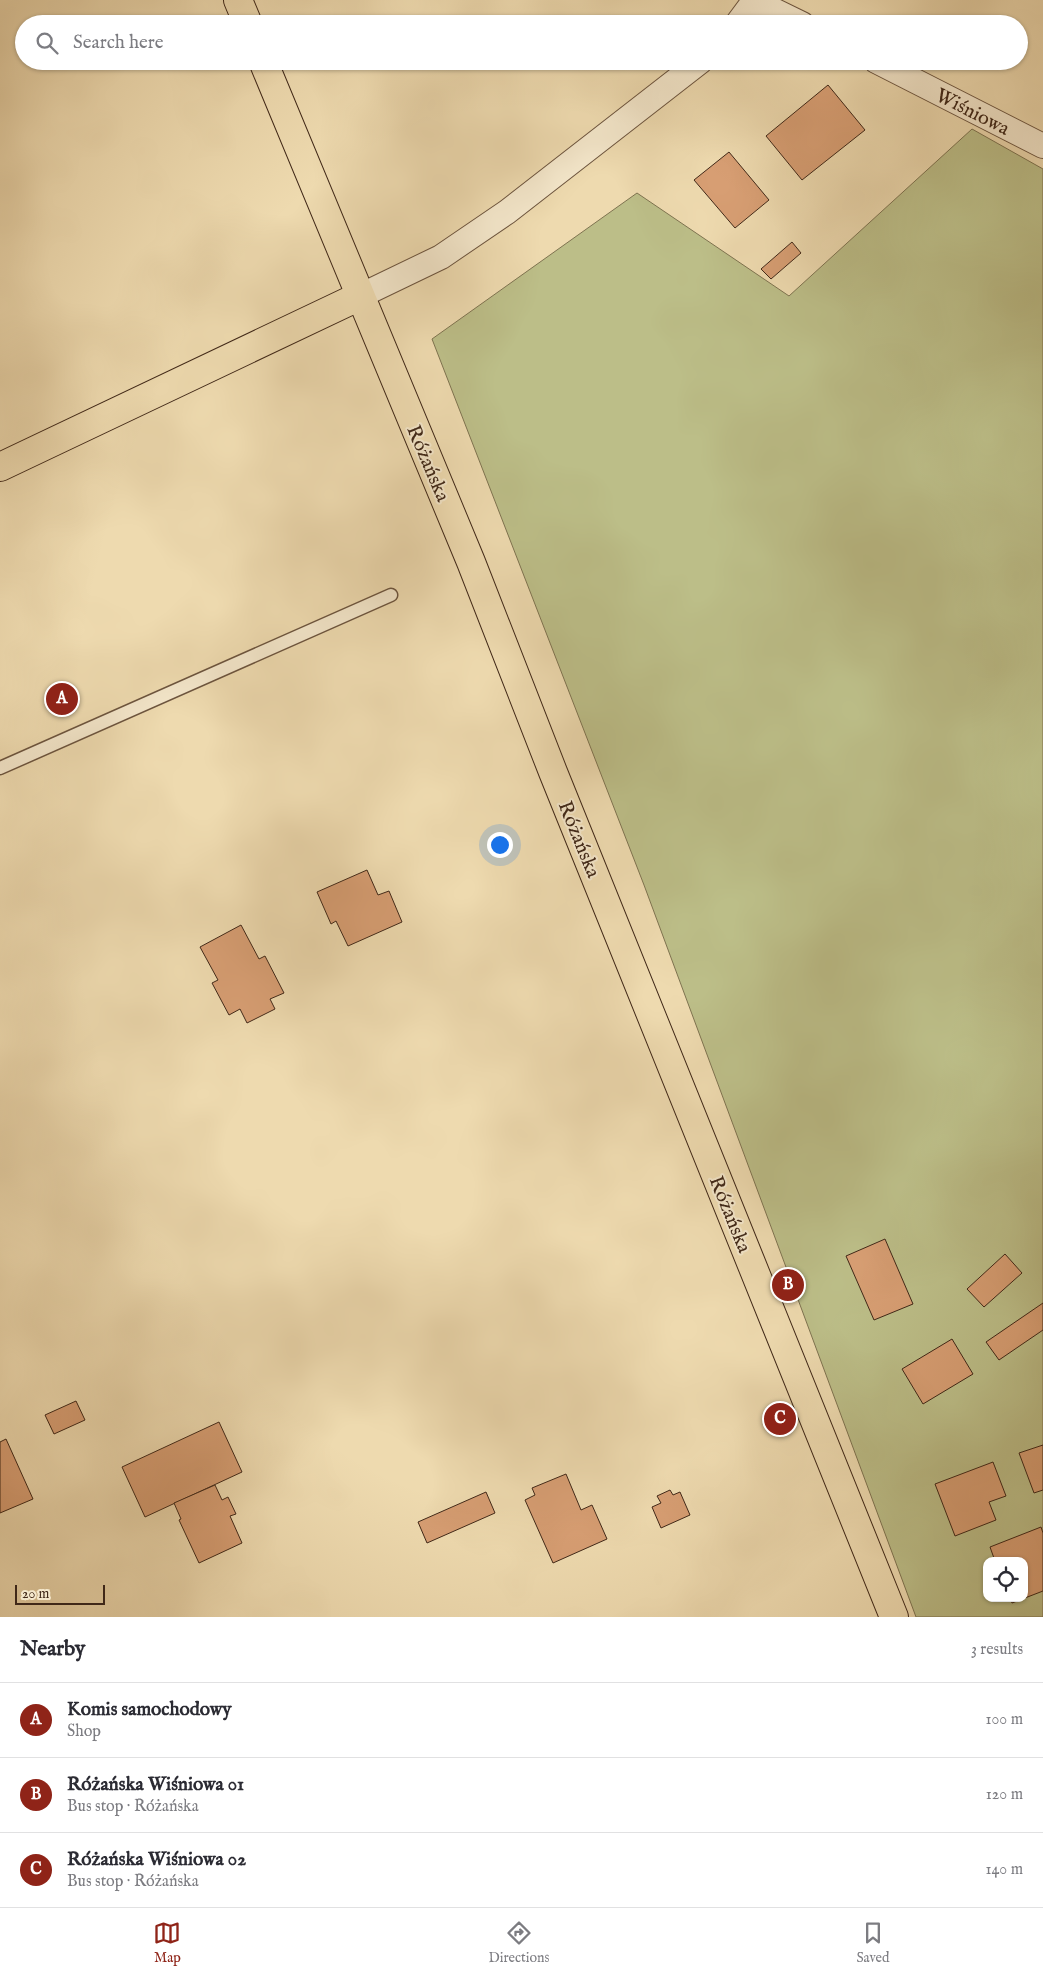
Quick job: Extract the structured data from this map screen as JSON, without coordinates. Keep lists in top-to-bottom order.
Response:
{
  "streets": {
    "main road": ["Różańska"],
    "street": ["Wiśniowa"]
  },
  "scale_bar": "20 m",
  "page": {
    "search": "Search here",
    "pins": ["A", "B", "C"],
    "scale": "20 m",
    "heading": ["Nearby", "3 results"],
    "list": [
      {
        "mark": "A",
        "name": "Komis samochodowy",
        "note": "Shop",
        "value": "100 m"
      },
      {
        "mark": "B",
        "name": "Różańska Wiśniowa 01",
        "note": "Bus stop · Różańska",
        "value": "120 m"
      },
      {
        "mark": "C",
        "name": "Różańska Wiśniowa 02",
        "note": "Bus stop · Różańska",
        "value": "140 m"
      }
    ],
    "nav": ["Map", "Directions", "Saved"]
  }
}
